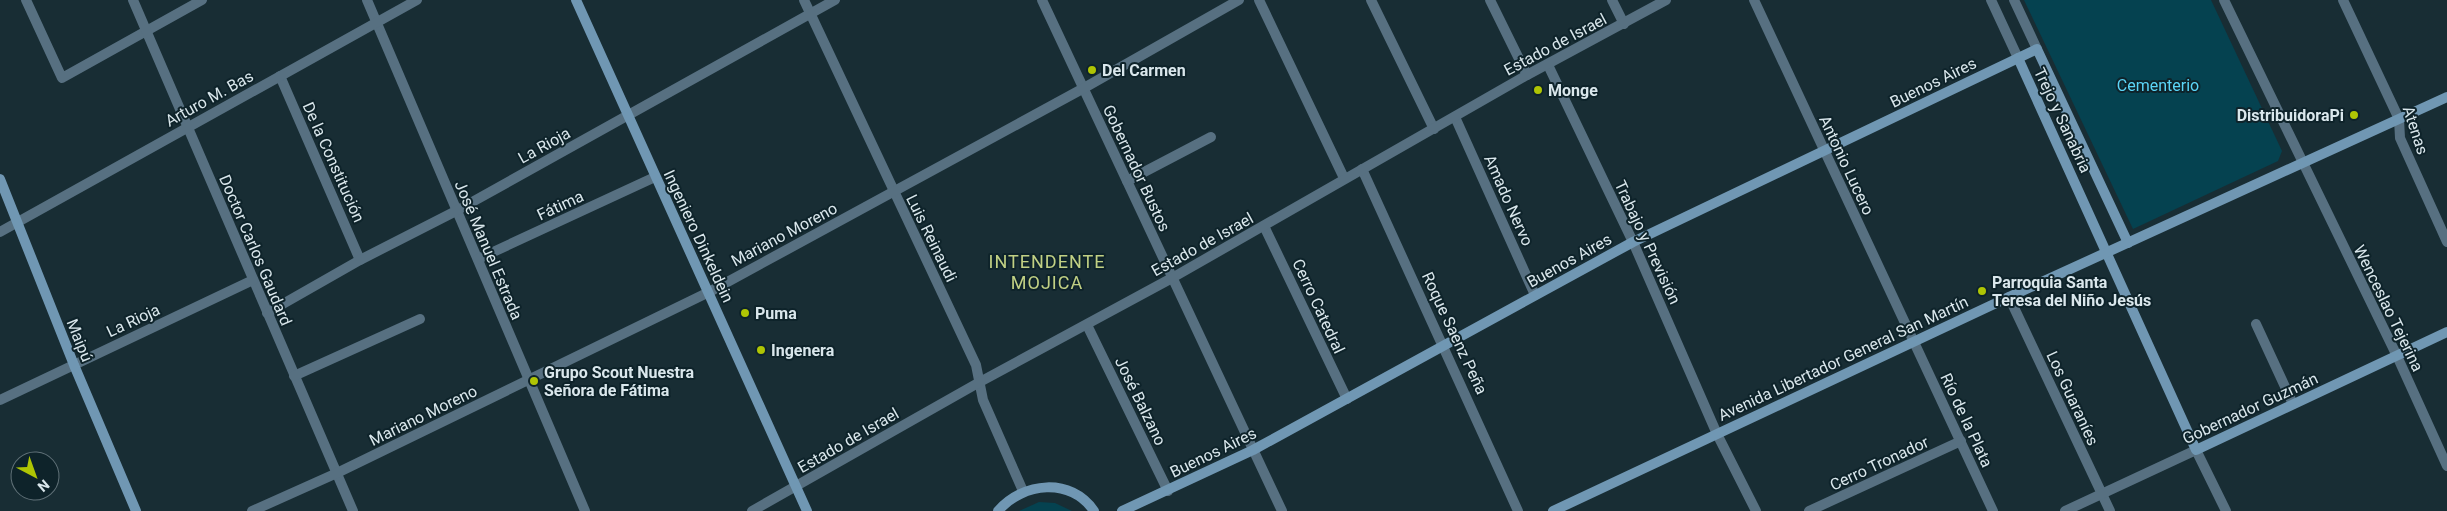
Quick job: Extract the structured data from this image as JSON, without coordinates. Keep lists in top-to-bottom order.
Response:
{
  "streets": {
    "main road": [
      "Buenos Aires",
      "Trejo y Sanabria",
      "Ingeniero Dinkeldein",
      "Maipú",
      "Avenida Libertador General San Martín",
      "Gobernador Guzmán"
    ],
    "street": [
      "Estado de Israel",
      "Arturo M. Bas",
      "Atenas",
      "La Rioja",
      "De la Constitución",
      "Antonio Lucero",
      "Gobernador Bustos",
      "Amado Nervo",
      "Fátima",
      "Mariano Moreno",
      "Luis Reinaudi",
      "Trabajo y Previsión",
      "Doctor Carlos Gaudard",
      "José Manuel Estrada",
      "Cerro Catedral",
      "Wenceslao Tejerina",
      "Roque Saenz Peña",
      "Los Guaraníes",
      "José Balzano",
      "Río de la Plata",
      "Cerro Tronador"
    ]
  },
  "crossings": [
    ["Estado de Israel", "Gobernador Bustos"],
    ["Estado de Israel", "Amado Nervo"],
    ["Estado de Israel", "Ingeniero Dinkeldein"],
    ["Estado de Israel", "Luis Reinaudi"],
    ["Estado de Israel", "Trabajo y Previsión"],
    ["Estado de Israel", "Cerro Catedral"],
    ["Estado de Israel", "Roque Saenz Peña"],
    ["Estado de Israel", "José Balzano"],
    ["Buenos Aires", "Trejo y Sanabria"],
    ["Buenos Aires", "Antonio Lucero"],
    ["Buenos Aires", "Gobernador Bustos"],
    ["Buenos Aires", "Amado Nervo"],
    ["Buenos Aires", "Trabajo y Previsión"],
    ["Buenos Aires", "Cerro Catedral"],
    ["Buenos Aires", "Roque Saenz Peña"],
    ["Buenos Aires", "José Balzano"],
    ["Arturo M. Bas", "De la Constitución"],
    ["Arturo M. Bas", "Doctor Carlos Gaudard"],
    ["Arturo M. Bas", "José Manuel Estrada"],
    ["Arturo M. Bas", "Maipú"],
    ["Trejo y Sanabria", "Avenida Libertador General San Martín"],
    ["Trejo y Sanabria", "Gobernador Guzmán"],
    ["Atenas", "Avenida Libertador General San Martín"],
    ["La Rioja", "De la Constitución"],
    ["La Rioja", "Ingeniero Dinkeldein"],
    ["La Rioja", "Luis Reinaudi"],
    ["La Rioja", "Doctor Carlos Gaudard"],
    ["La Rioja", "José Manuel Estrada"],
    ["La Rioja", "Maipú"],
    ["Antonio Lucero", "Avenida Libertador General San Martín"],
    ["Antonio Lucero", "Río de la Plata"],
    ["Gobernador Bustos", "Mariano Moreno"],
    ["Fátima", "Ingeniero Dinkeldein"],
    ["Fátima", "José Manuel Estrada"],
    ["Mariano Moreno", "Ingeniero Dinkeldein"],
    ["Mariano Moreno", "Luis Reinaudi"],
    ["Mariano Moreno", "Doctor Carlos Gaudard"],
    ["Mariano Moreno", "José Manuel Estrada"],
    ["Trabajo y Previsión", "Avenida Libertador General San Martín"],
    ["Wenceslao Tejerina", "Avenida Libertador General San Martín"],
    ["Wenceslao Tejerina", "Gobernador Guzmán"],
    ["Avenida Libertador General San Martín", "Los Guaraníes"],
    ["Avenida Libertador General San Martín", "Río de la Plata"],
    ["Los Guaraníes", "Gobernador Guzmán"],
    ["Río de la Plata", "Cerro Tronador"]
  ],
  "districts": ["INTENDENTE MOJICA"],
  "parks": ["Cementerio"],
  "places": [
    "Del Carmen",
    "Monge",
    "DistribuidoraPi",
    "Parroquia Santa Teresa del Niño Jesús",
    "Puma",
    "Ingenera",
    "Grupo Scout Nuestra Señora de Fátima"
  ],
  "north": "bottom right"
}
